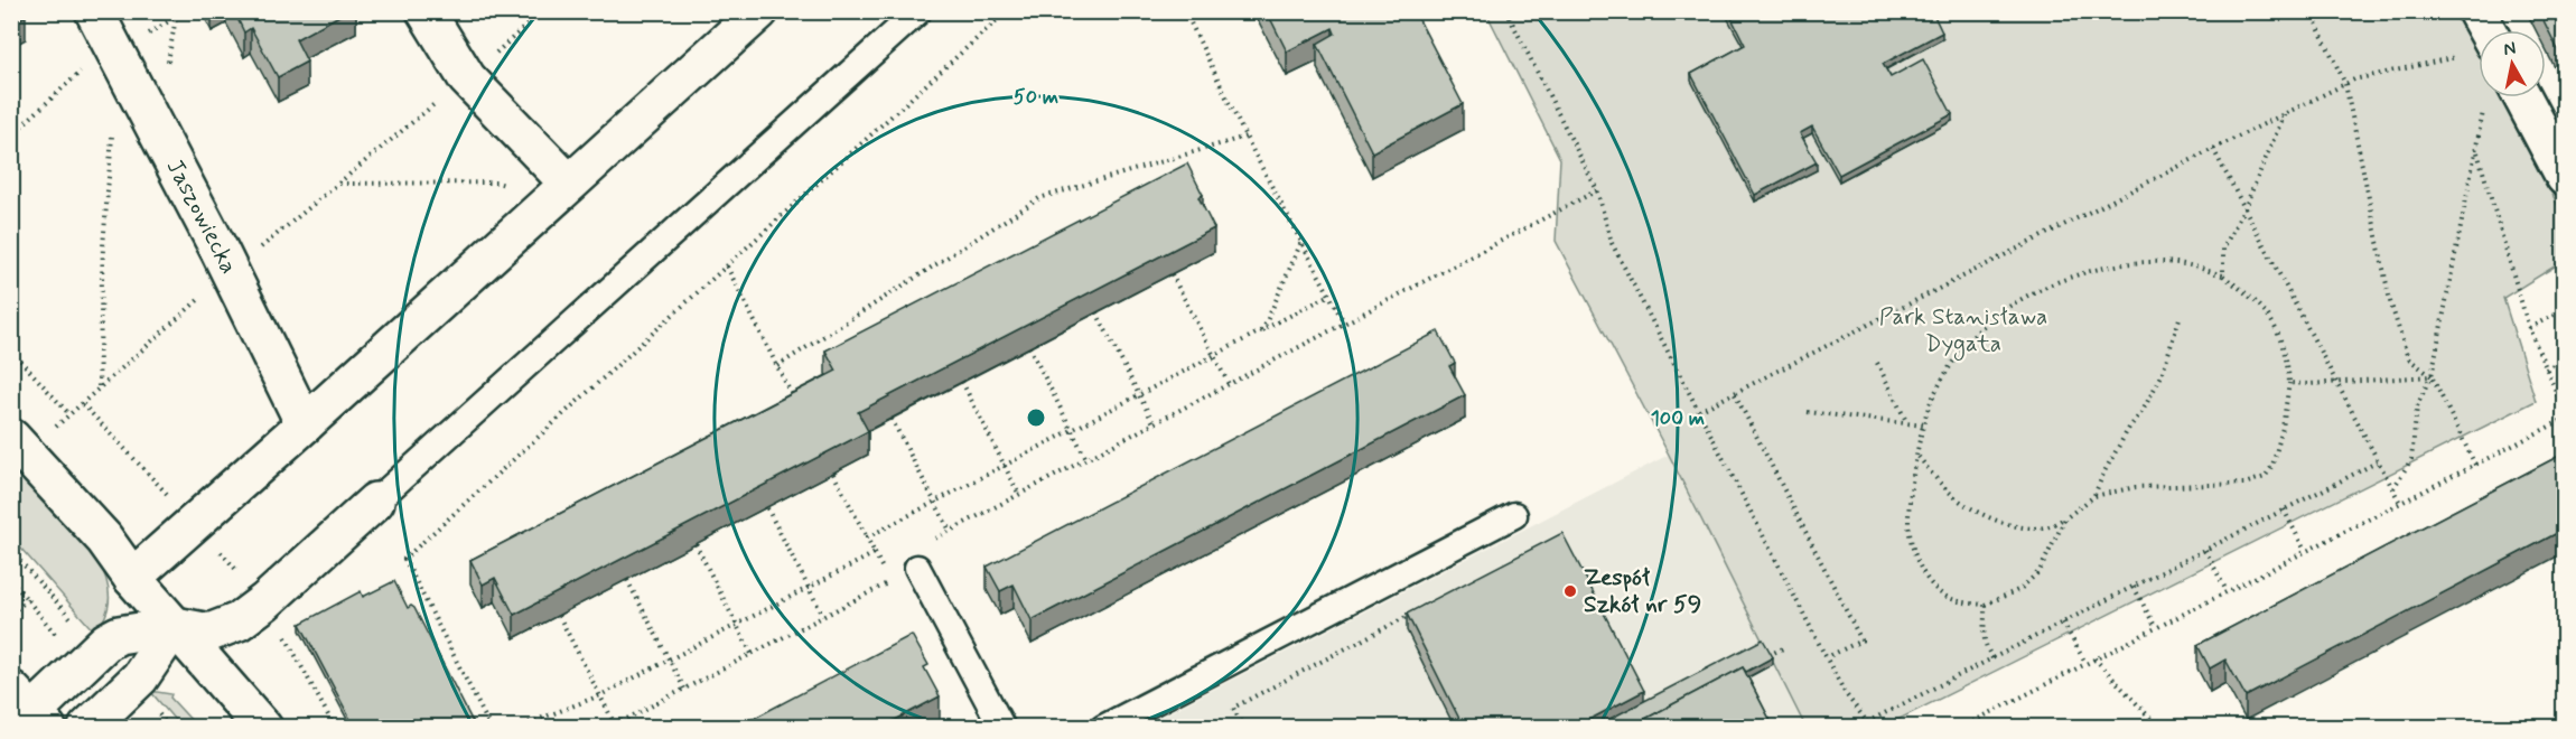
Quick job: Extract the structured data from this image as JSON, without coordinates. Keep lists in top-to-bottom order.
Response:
{
  "streets": {
    "street": ["Jaszowiecka"]
  },
  "parks": ["Park Stanisława Dygata"],
  "places": ["Zespół Szkół nr 59"],
  "north": "top",
  "rings": ["50 m", "100 m"]
}
